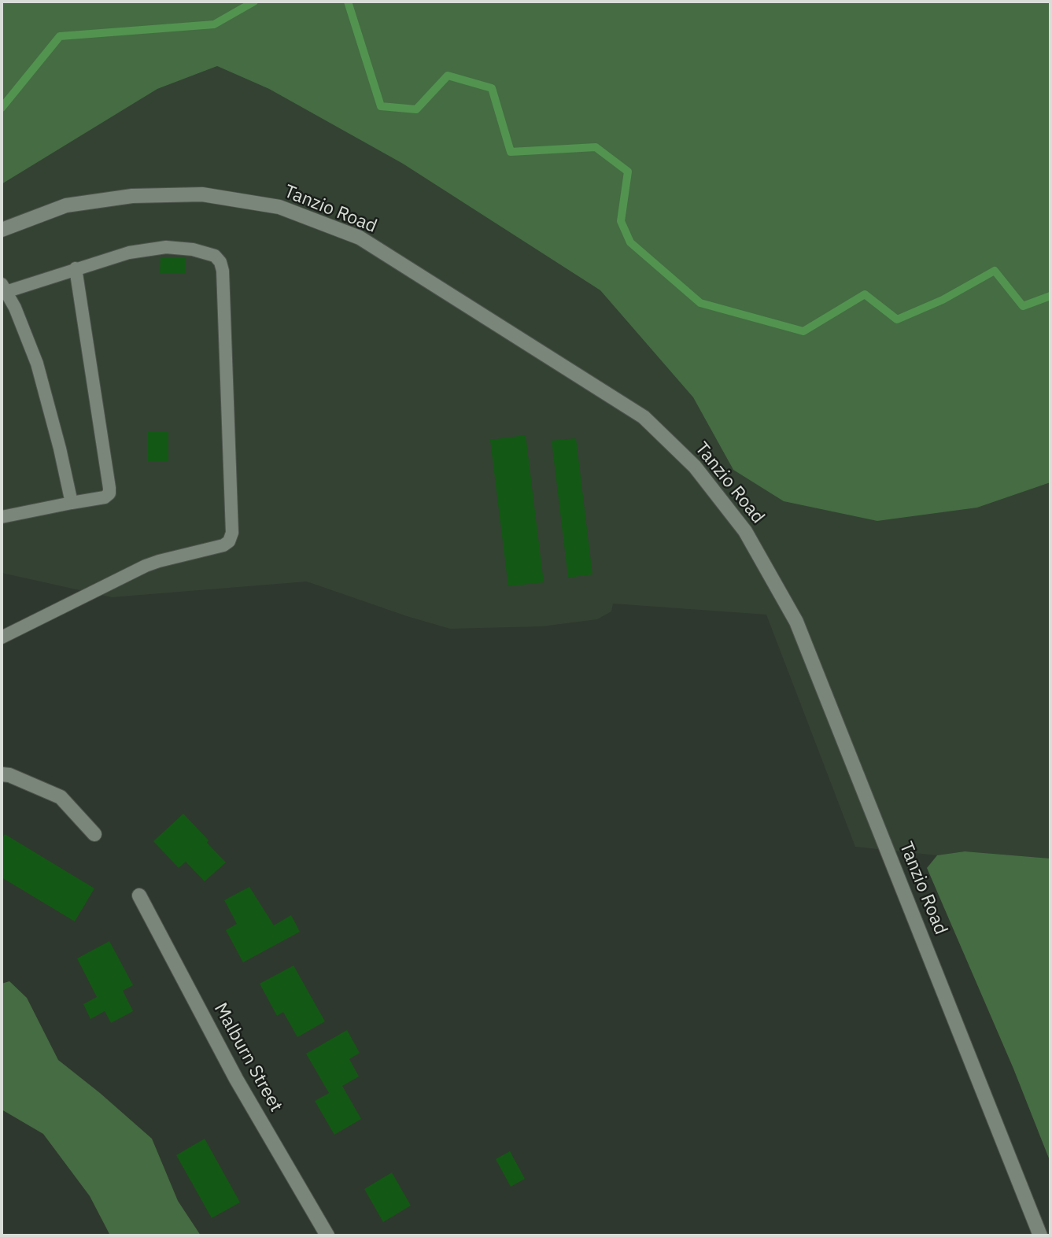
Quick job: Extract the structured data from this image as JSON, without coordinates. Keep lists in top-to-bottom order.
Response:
{
  "streets": {
    "street": ["Tanzio Road", "Malburn Street"]
  }
}
